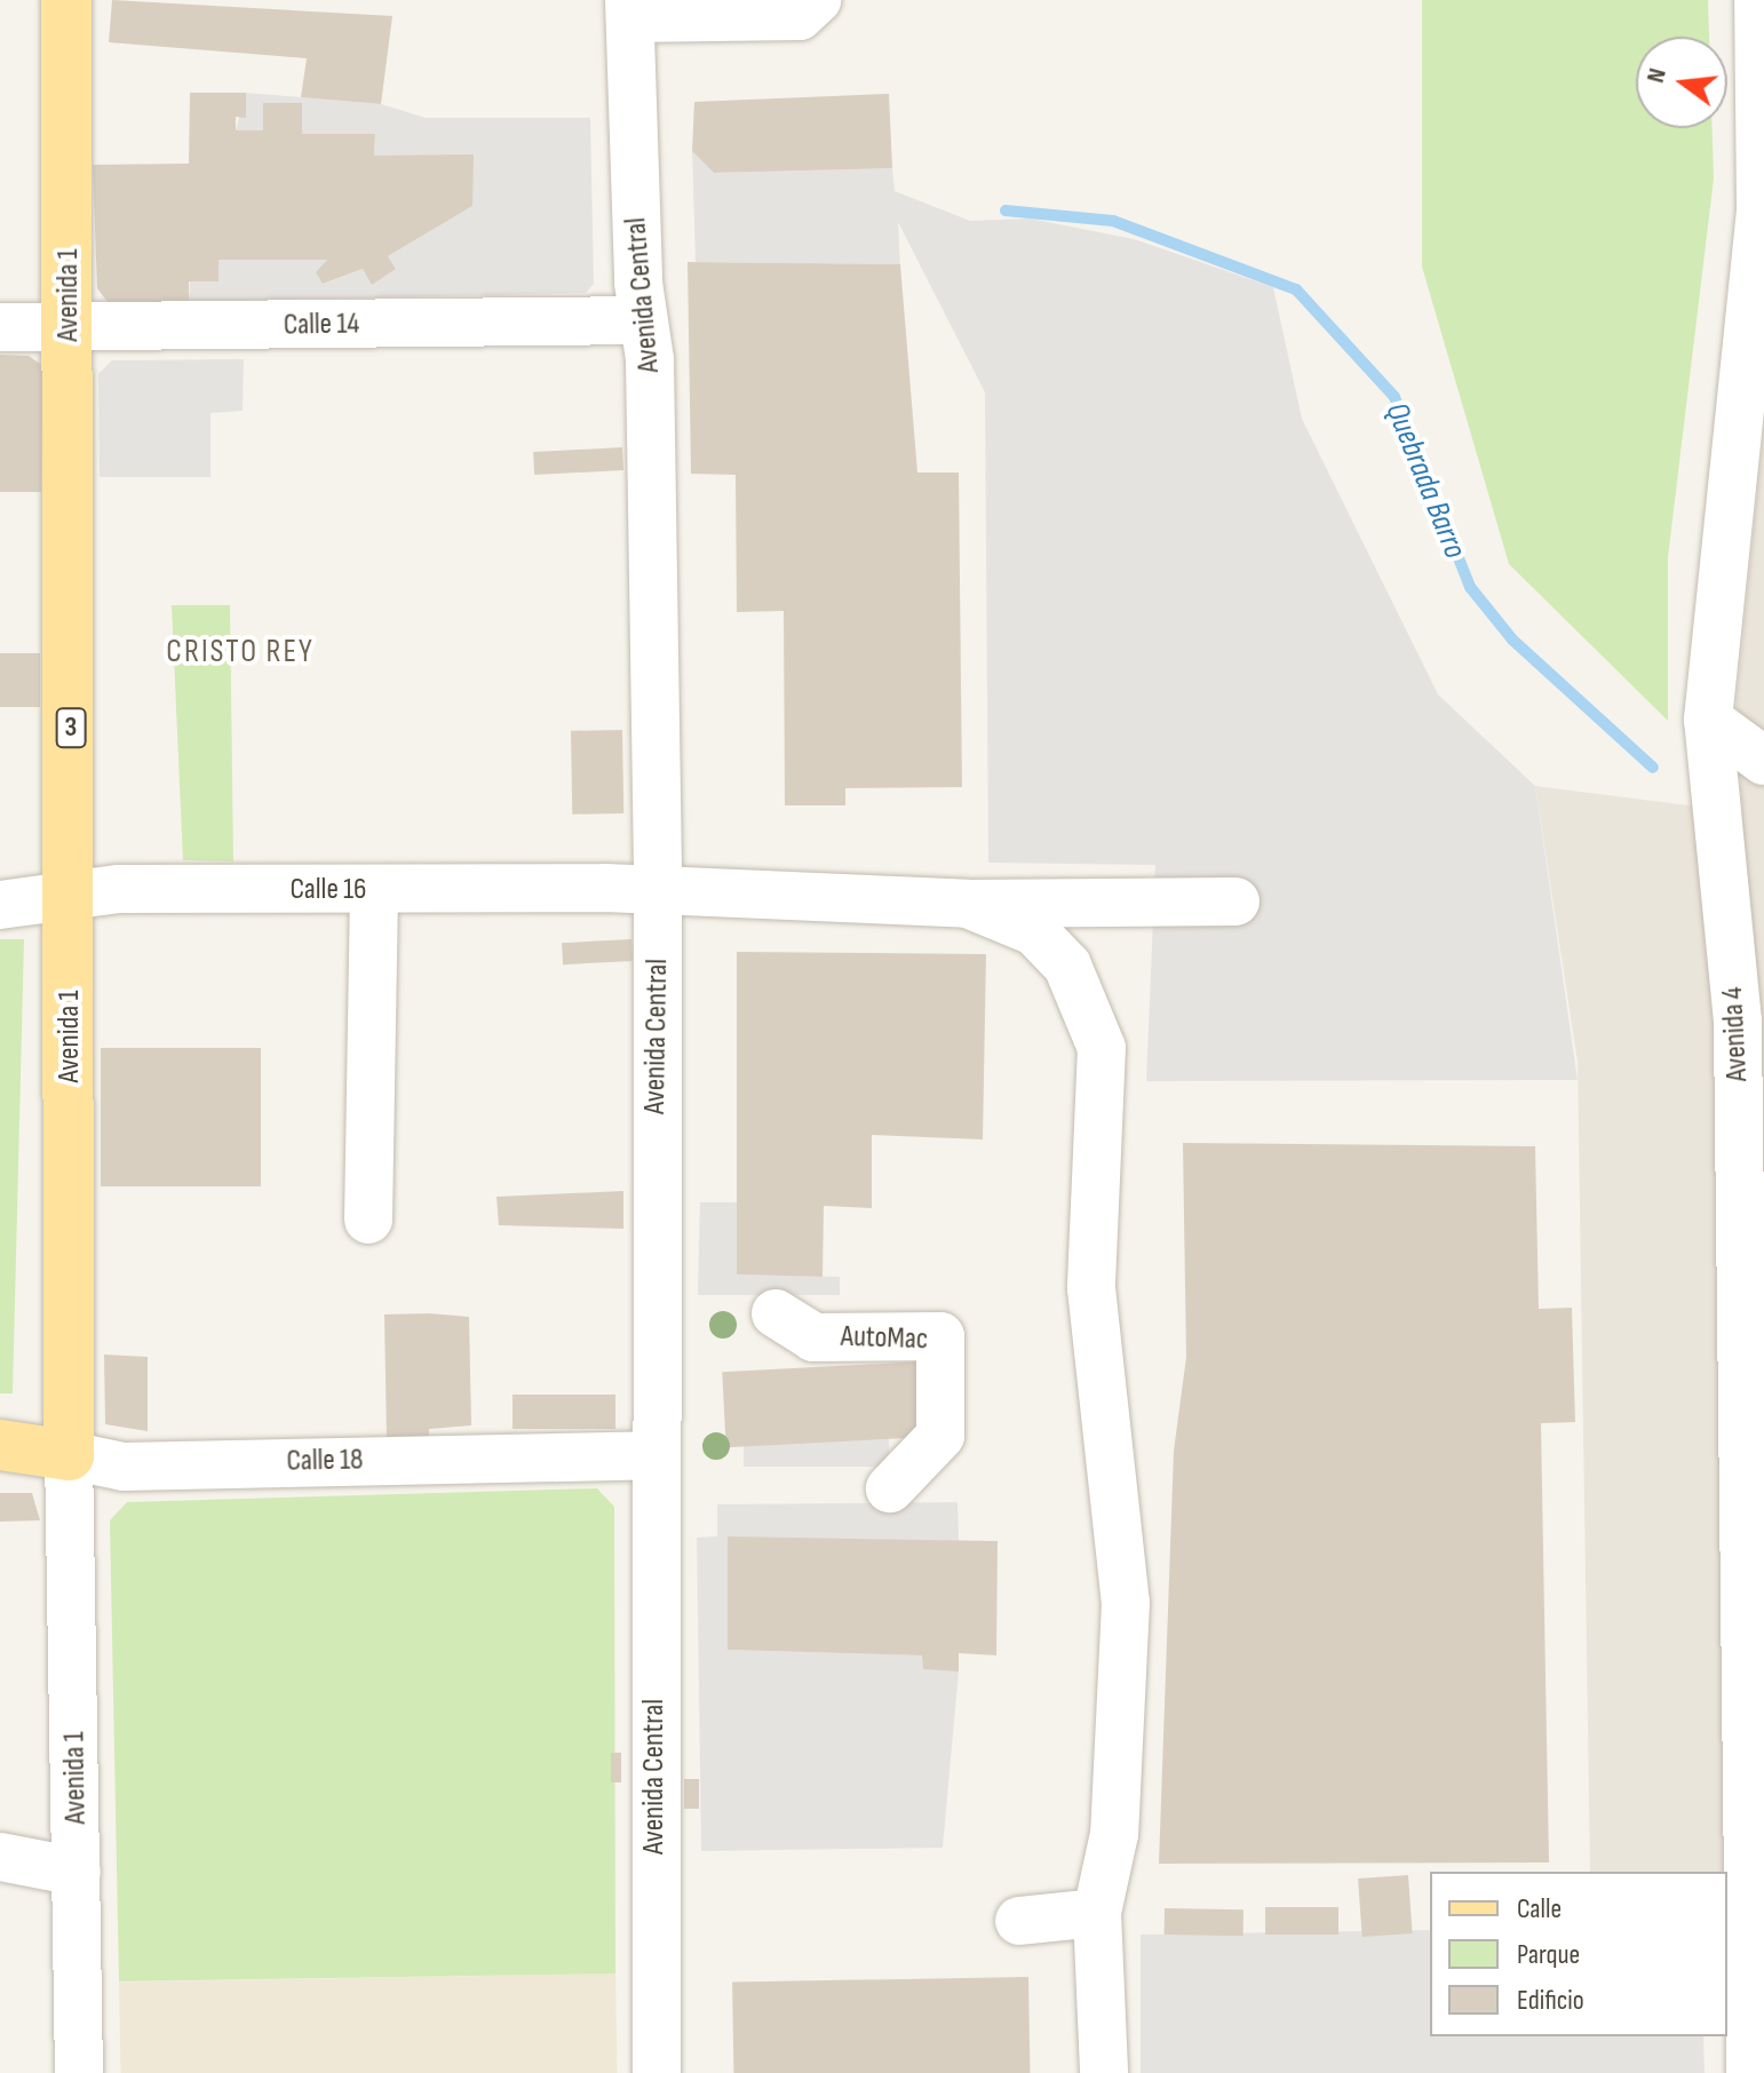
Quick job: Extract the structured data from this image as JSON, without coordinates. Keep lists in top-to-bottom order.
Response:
{
  "streets": {
    "main road": ["Avenida 1", "3", "Calle 18"],
    "street": [
      "Avenida Central",
      "Calle 14",
      "Calle 16",
      "Avenida 4",
      "AutoMac"
    ]
  },
  "crossings": [
    ["Avenida 1", "Calle 14"],
    ["Avenida 1", "Calle 16"],
    ["Avenida 1", "Calle 18"],
    ["Avenida Central", "Calle 14"],
    ["Avenida Central", "Calle 16"],
    ["Avenida Central", "Calle 18"]
  ],
  "districts": ["CRISTO REY"],
  "water": ["Quebrada Barro"],
  "legend": ["Calle", "Parque", "Edificio"],
  "north": "left"
}
